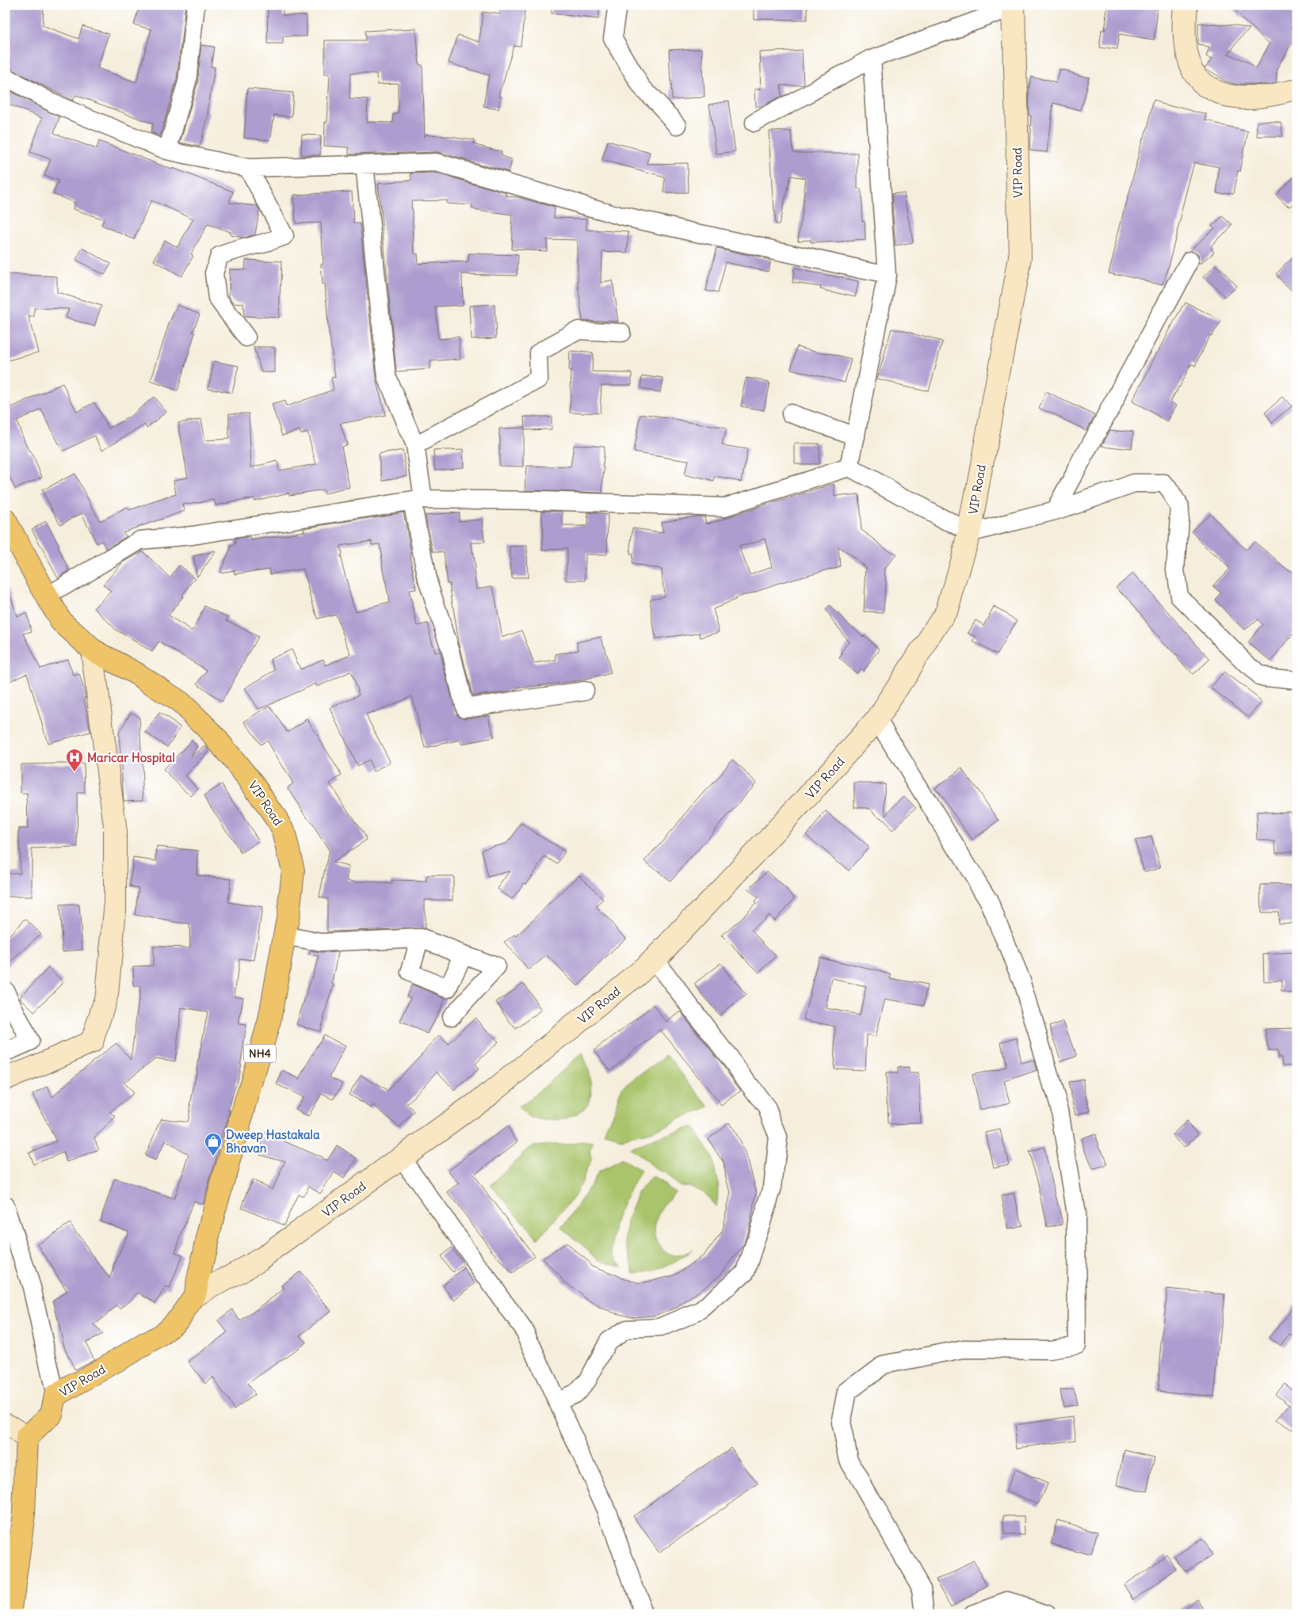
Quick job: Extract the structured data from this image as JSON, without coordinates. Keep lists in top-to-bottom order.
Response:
{
  "streets": {
    "highway": ["VIP Road", "NH4"]
  },
  "places": {
    "hospital": ["Maricar Hospital"],
    "shop": ["Dweep Hastakala Bhavan"]
  }
}
